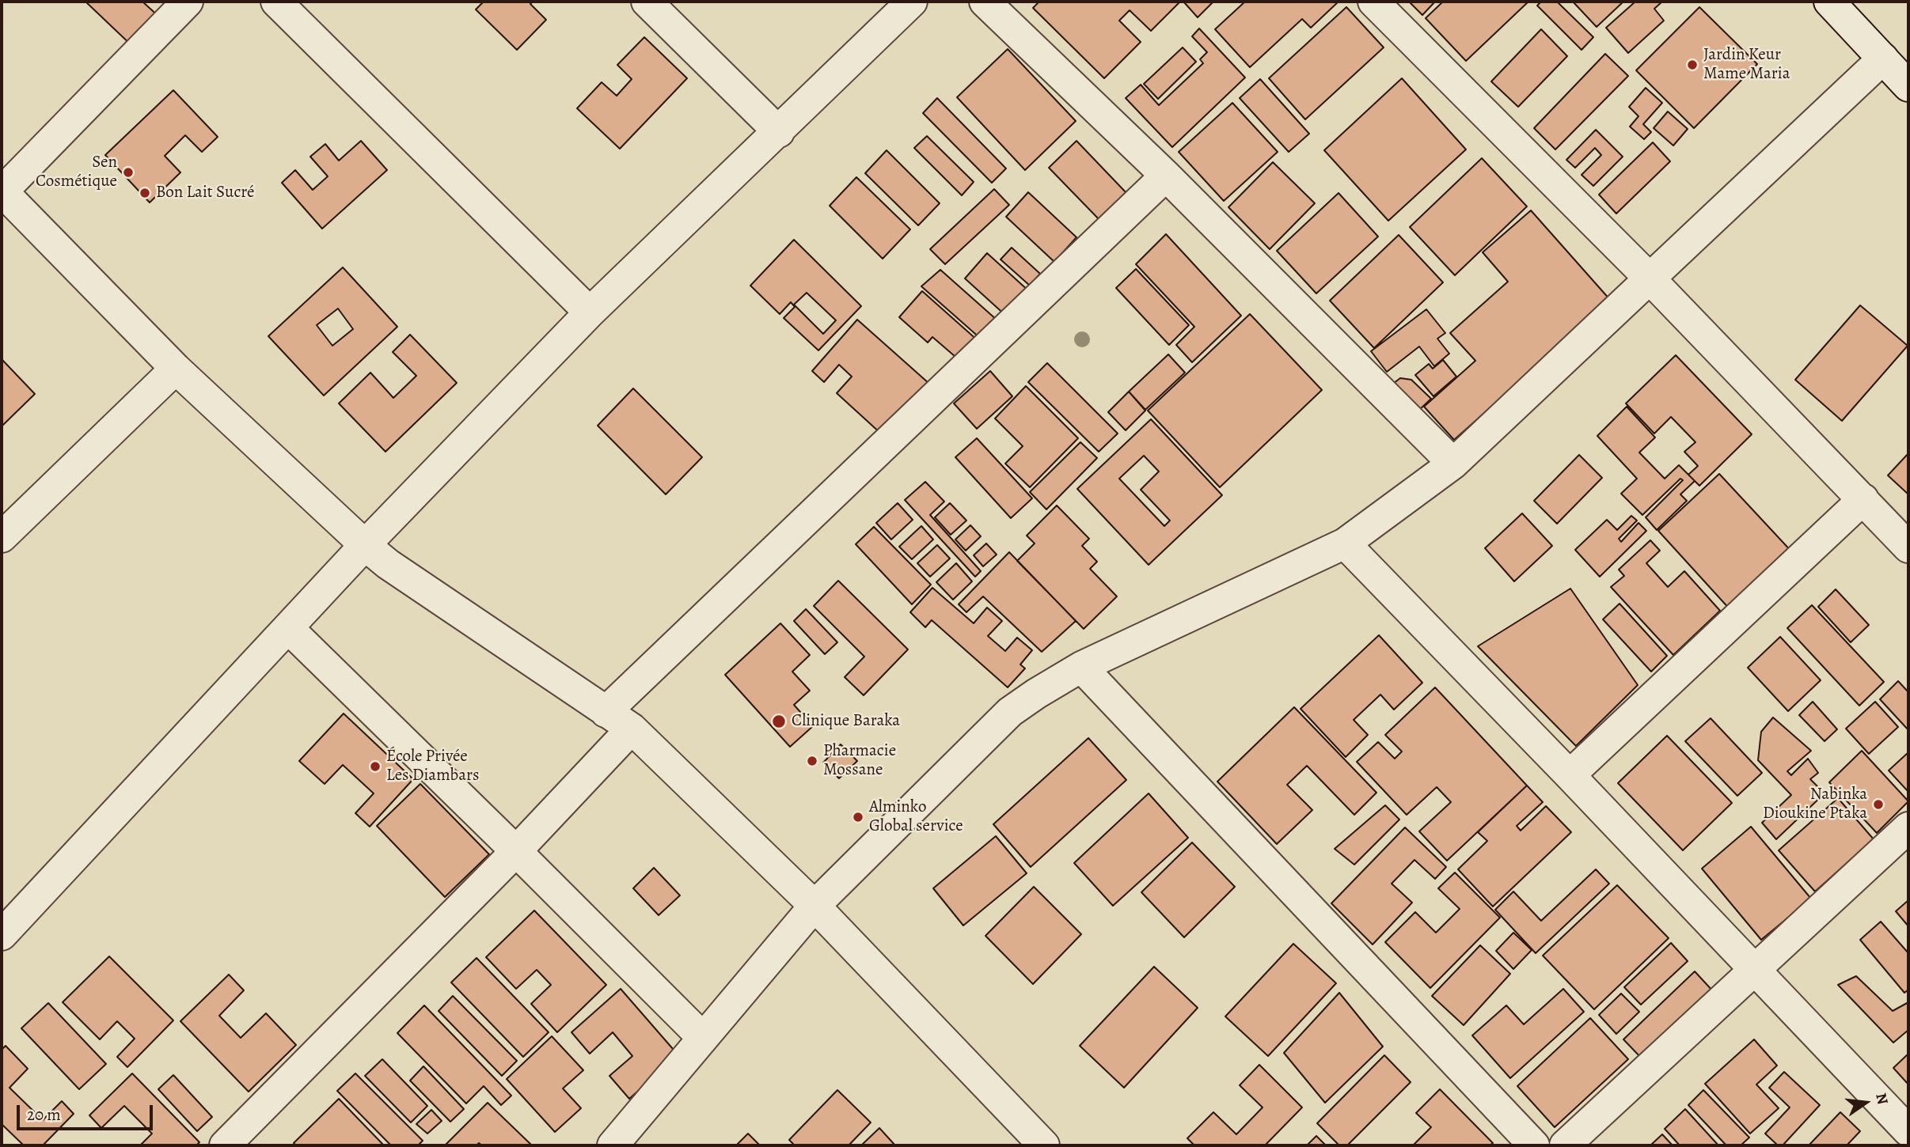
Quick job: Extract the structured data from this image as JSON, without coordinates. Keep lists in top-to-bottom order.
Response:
{
  "places": [
    "Jardin Keur Mame Maria",
    "Sen Cosmétique",
    "Bon Lait Sucré",
    "Clinique Baraka",
    "Pharmacie Mossane",
    "École Privée Les Diambars",
    "Nabinka Dioukine Ptaka",
    "Alminko Global service"
  ],
  "scale_bar": "20 m",
  "north": "right"
}
